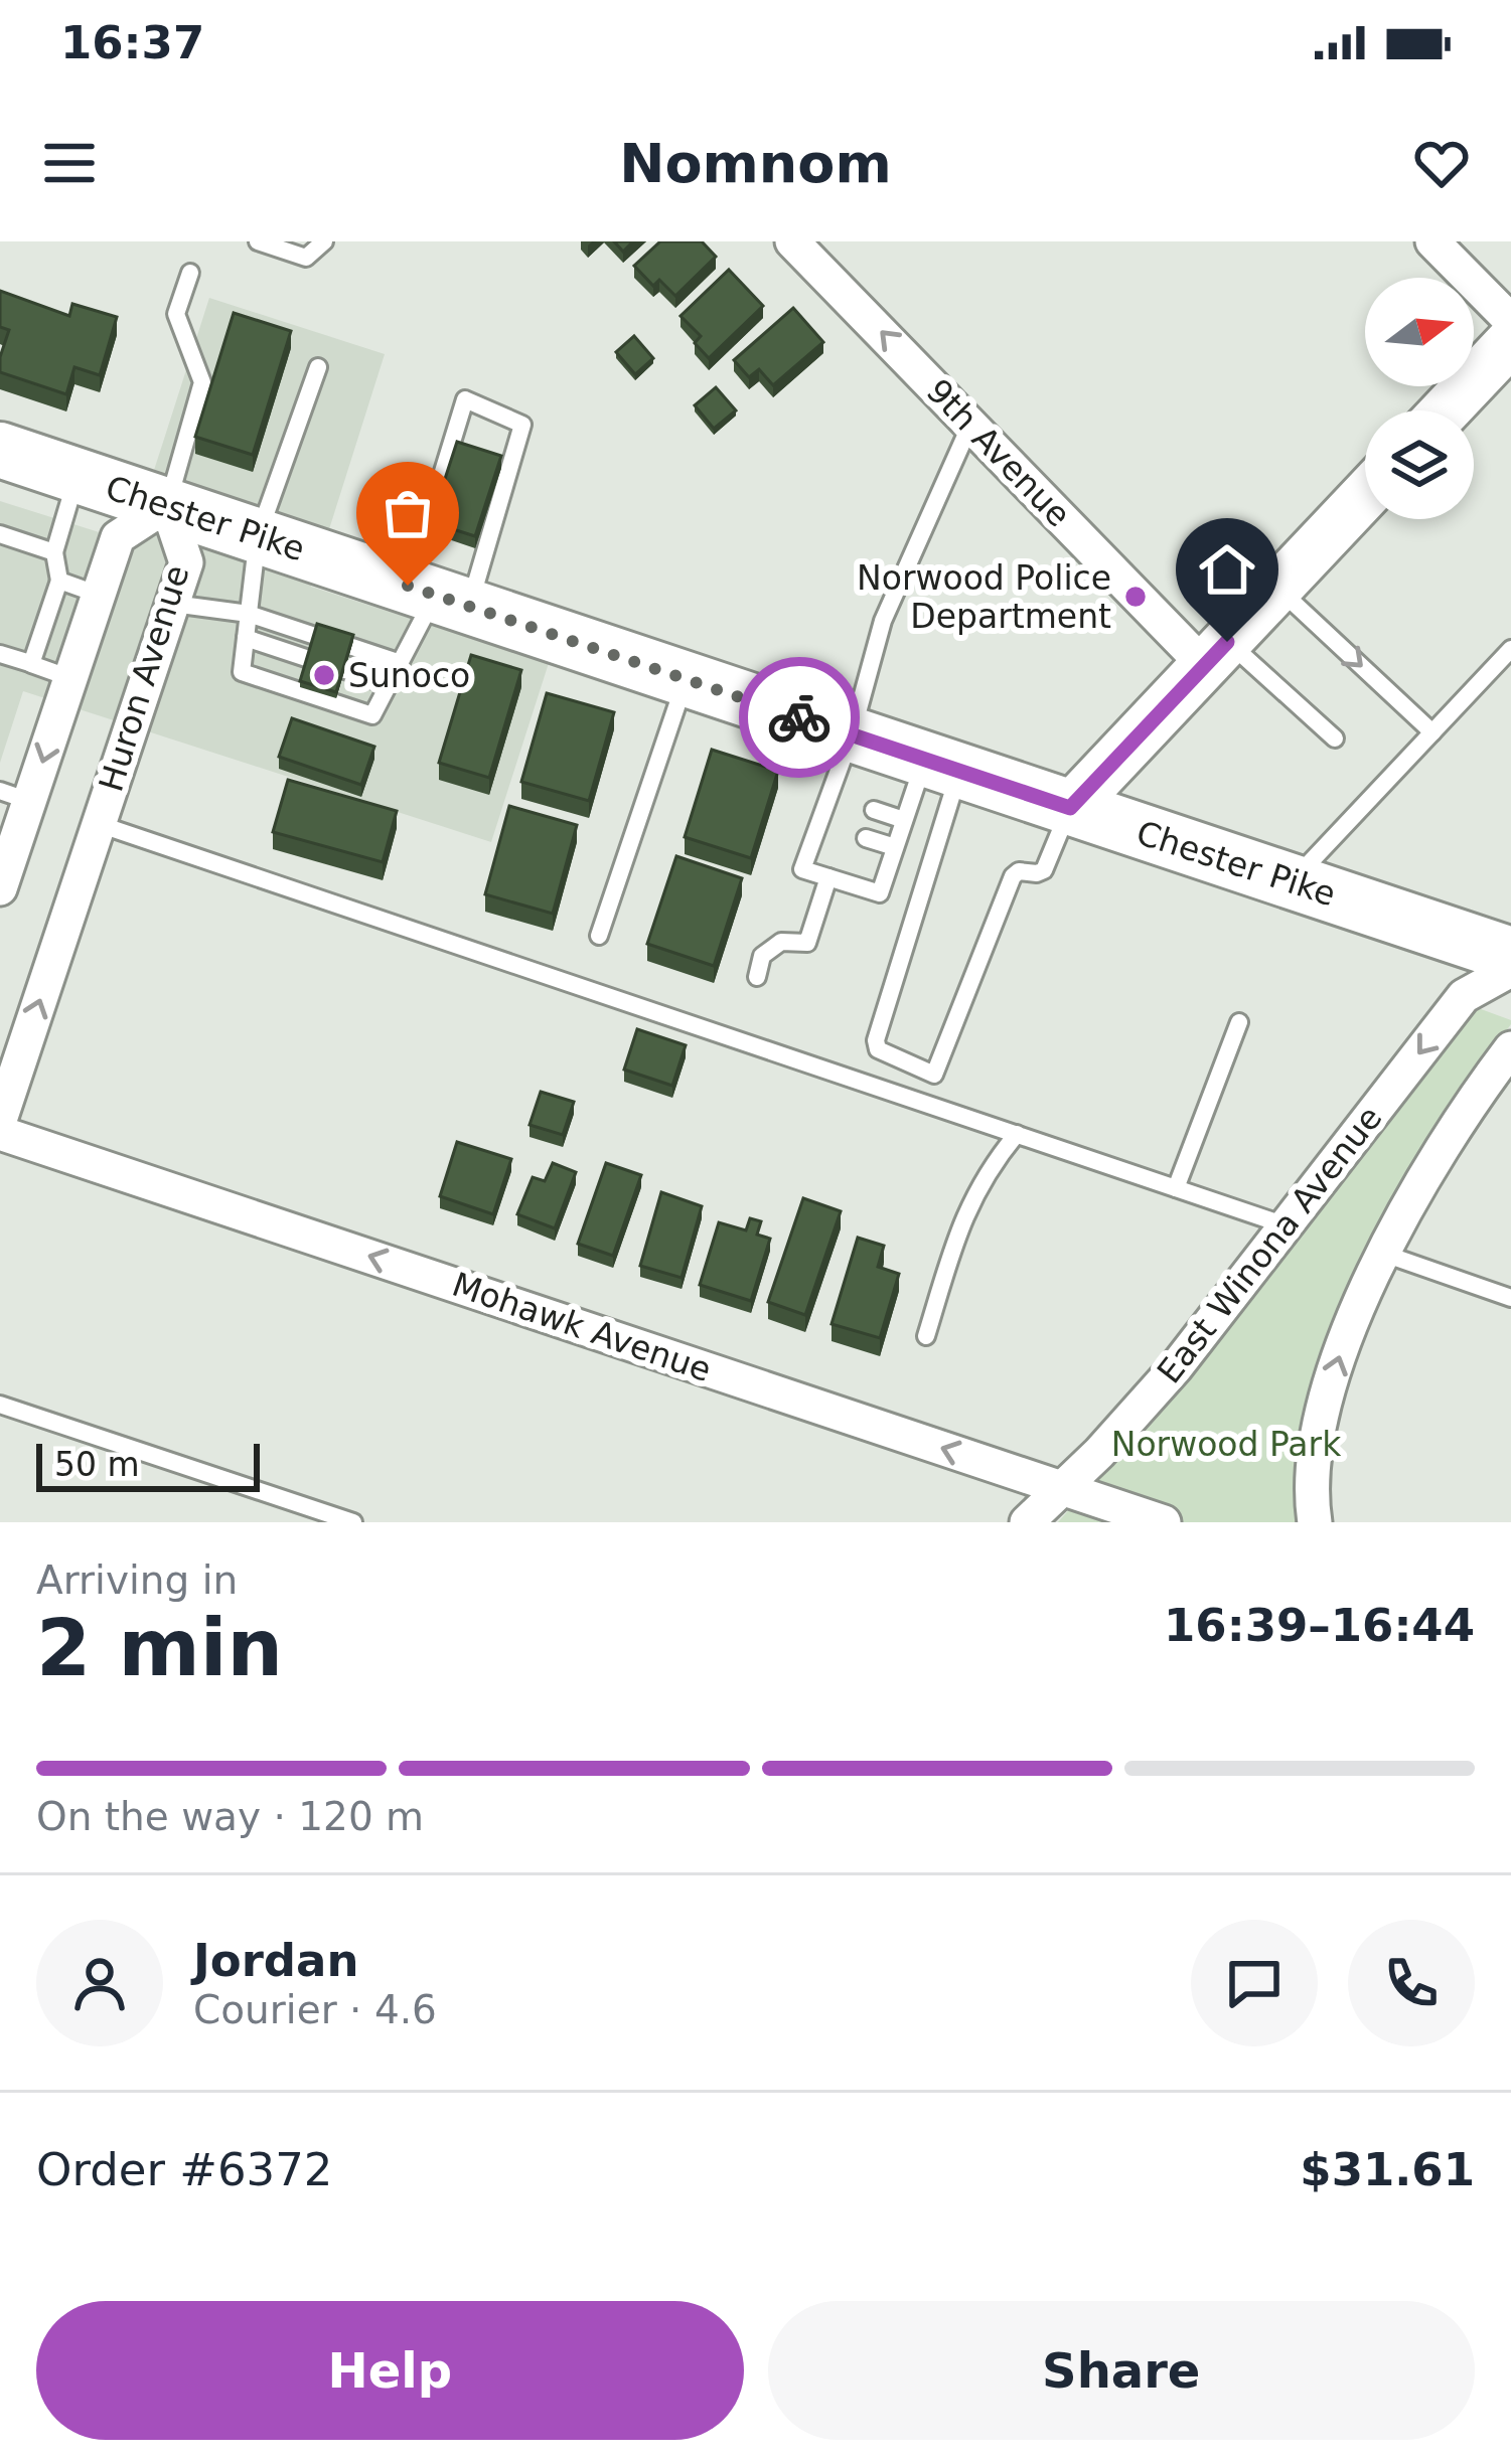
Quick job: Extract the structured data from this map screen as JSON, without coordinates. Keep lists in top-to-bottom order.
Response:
{
  "streets": {
    "main road": ["Chester Pike"],
    "street": [
      "9th Avenue",
      "Huron Avenue",
      "East Winona Avenue",
      "Mohawk Avenue"
    ]
  },
  "crossings": [
    ["Chester Pike", "Huron Avenue"],
    ["East Winona Avenue", "Mohawk Avenue"]
  ],
  "one_way": ["9th Avenue", "Mohawk Avenue"],
  "parks": ["Norwood Park"],
  "places": ["Norwood Police Department", "Sunoco"],
  "scale_bar": "50 m",
  "north": "right",
  "page": {
    "status": "16:37",
    "header": "Nomnom",
    "scale": "50 m",
    "heading": ["2 min", "Arriving in", "16:39–16:44"],
    "panel": [
      "Jordan",
      "Courier · 4.6",
      "Order #6372",
      "$31.61"
    ],
    "bar": "On the way · 120 m",
    "buttons": ["Help", "Share"]
  }
}
